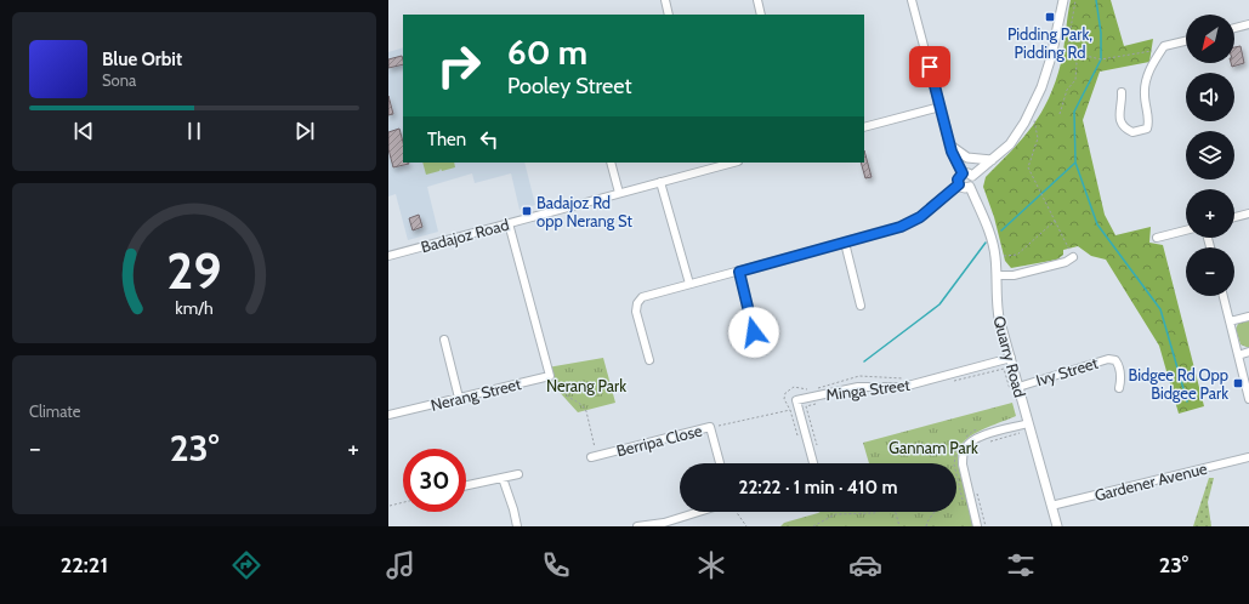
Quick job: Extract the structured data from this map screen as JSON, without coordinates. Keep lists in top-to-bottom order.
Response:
{
  "streets": {
    "street": [
      "Badajoz Road",
      "Quarry Road",
      "Ivy Street",
      "Minga Street",
      "Nerang Street",
      "Berripa Close",
      "Gardener Avenue"
    ]
  },
  "crossings": [
    ["Quarry Road", "Ivy Street"],
    ["Quarry Road", "Minga Street"],
    ["Quarry Road", "Gardener Avenue"]
  ],
  "parks": ["Nerang Park", "Gannam Park"],
  "places": {
    "transit": ["Pidding Park, Pidding Rd", "Badajoz Rd opp Nerang St", "Bidgee Rd Opp Bidgee Park"]
  },
  "north": "bottom left",
  "page": {
    "map_buttons": ["+", "−"],
    "turn": ["60 m", "Pooley Street"],
    "song": ["Blue Orbit", "Sona"],
    "then": "Then",
    "tile": "Climate",
    "heat": ["−", "23°", "+"],
    "limit": "30",
    "trip": "22:22 · 1 min · 410 m",
    "tabs": ["22:21", "23°"],
    "gauge": ["29", "km/h"]
  }
}
